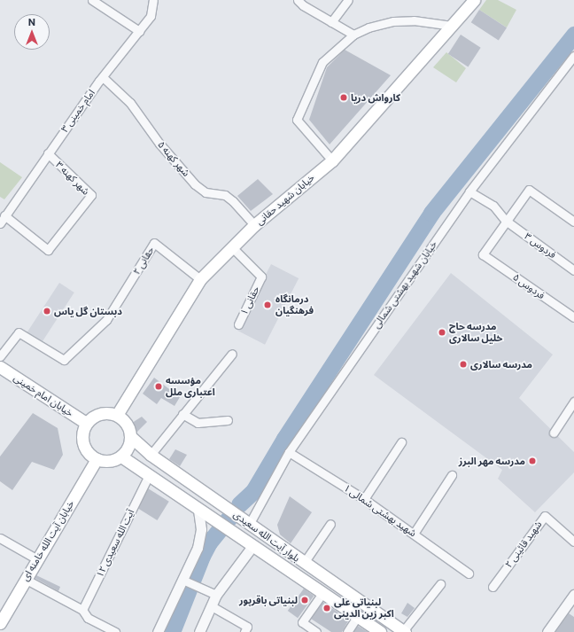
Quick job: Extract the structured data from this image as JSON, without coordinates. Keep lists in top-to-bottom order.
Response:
{
  "streets": {
    "main road": [
      "خیابان شهید حقانی",
      "خیابان امام خمینی",
      "بلوار آیت الله سعیدی",
      "خیابان آیت الله خامنه ای"
    ],
    "street": [
      "امام خمینی ۳",
      "شهر کهنه ۵",
      "شهر کهنه ۳",
      "فردوس ۳",
      "حقانی ۲",
      "خیابان شهید بهشتی شمالی",
      "فردوس ۵",
      "حقانی ۱",
      "شهید بهشتی شمالی ۱",
      "آیت الله سعیدی ۱۲",
      "شهید قائینی ۲"
    ]
  },
  "crossings": [
    ["امام خمینی ۳", "شهر کهنه ۵"],
    ["امام خمینی ۳", "شهر کهنه ۳"],
    ["شهر کهنه ۵", "خیابان شهید حقانی"],
    ["خیابان شهید حقانی", "حقانی ۲"],
    ["خیابان شهید حقانی", "حقانی ۱"],
    ["خیابان شهید حقانی", "خیابان امام خمینی"],
    ["خیابان شهید حقانی", "بلوار آیت الله سعیدی"],
    ["خیابان شهید حقانی", "خیابان آیت الله خامنه ای"],
    ["فردوس ۳", "خیابان شهید بهشتی شمالی"],
    ["فردوس ۳", "فردوس ۵"],
    ["خیابان شهید بهشتی شمالی", "شهید بهشتی شمالی ۱"],
    ["خیابان شهید بهشتی شمالی", "بلوار آیت الله سعیدی"],
    ["خیابان امام خمینی", "بلوار آیت الله سعیدی"],
    ["خیابان امام خمینی", "خیابان آیت الله خامنه ای"],
    ["بلوار آیت الله سعیدی", "خیابان آیت الله خامنه ای"],
    ["بلوار آیت الله سعیدی", "آیت الله سعیدی ۱۲"]
  ],
  "places": [
    "کارواش دریا",
    "درمانگاه فرهنگیان",
    "دبستان گل یاس",
    "مدرسه حاج خلیل سالاری",
    "مدرسه سالاری",
    "مؤسسه اعتباری ملل",
    "مدرسه مهر البرز",
    "لبنیاتی باقرپور",
    "لبنیاتی علی اکبر زین الدینی"
  ],
  "north": "top"
}
